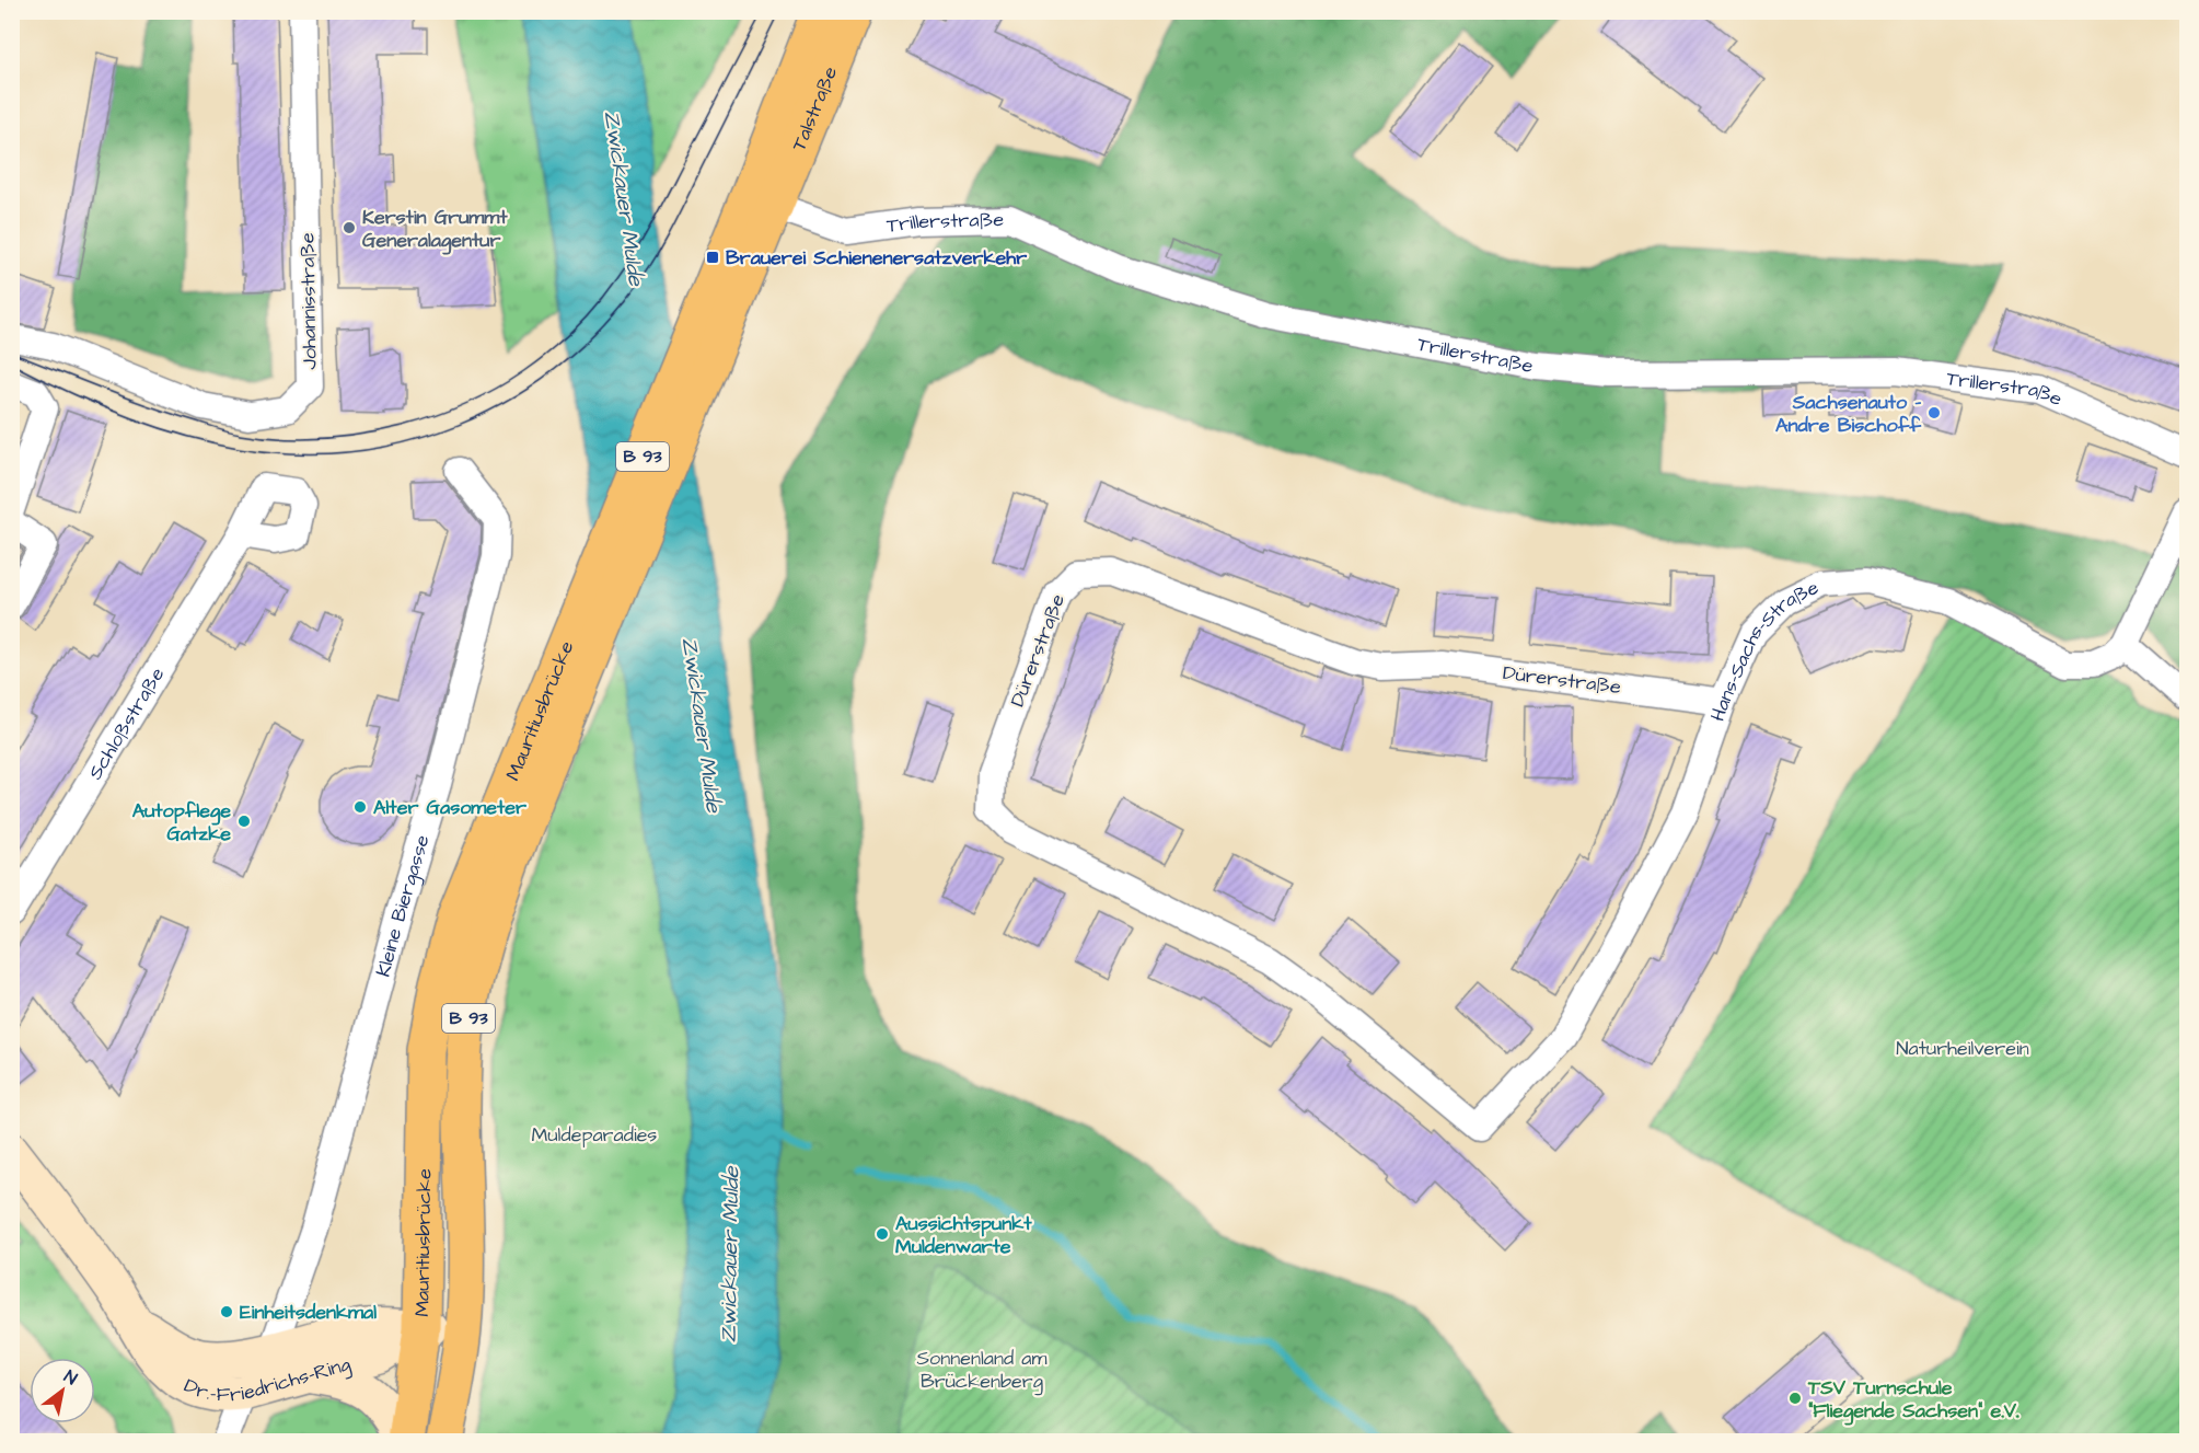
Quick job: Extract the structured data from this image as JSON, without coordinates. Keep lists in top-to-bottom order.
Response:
{
  "streets": {
    "main road": [
      "Talstraße",
      "B 93",
      "Mauritiusbrücke",
      "Dr.-Friedrichs-Ring"
    ],
    "street": [
      "Trillerstraße",
      "Johannisstraße",
      "Dürerstraße",
      "Hans-Sachs-Straße",
      "Schloßstraße",
      "Kleine Biergasse"
    ]
  },
  "crossings": [
    ["Talstraße", "Trillerstraße"],
    ["Talstraße", "Mauritiusbrücke"],
    ["Trillerstraße", "Mauritiusbrücke"],
    ["B 93", "Mauritiusbrücke"],
    ["B 93", "Dr.-Friedrichs-Ring"],
    ["Dürerstraße", "Hans-Sachs-Straße"],
    ["Mauritiusbrücke", "Dr.-Friedrichs-Ring"],
    ["Kleine Biergasse", "Dr.-Friedrichs-Ring"]
  ],
  "water": ["Zwickauer Mulde"],
  "parks": ["Naturheilverein", "Muldeparadies", "Sonnenland am Brückenberg"],
  "places": {
    "other": [
      "Kerstin Grummt Generalagentur",
      "Sachsenauto - Andre Bischoff",
      "Alter Gasometer",
      "Autopflege Gatzke",
      "Aussichtspunkt Muldenwarte",
      "Einheitsdenkmal",
      "TSV Turnschule \"Fliegende Sachsen\" e.V."
    ],
    "transit": ["Brauerei Schienenersatzverkehr"]
  },
  "north": "top right"
}
